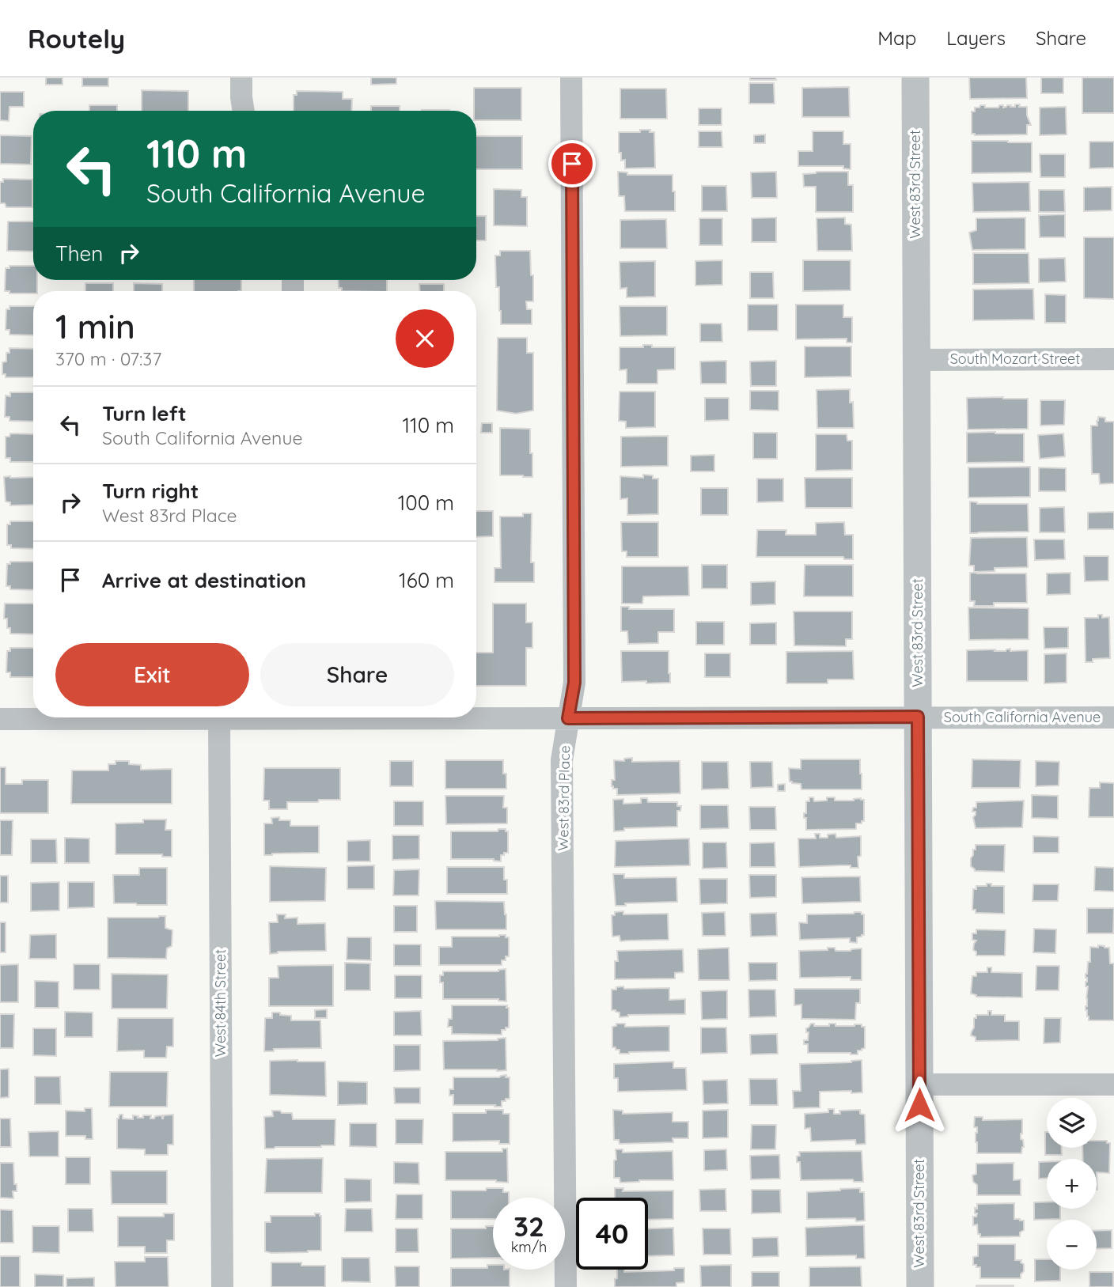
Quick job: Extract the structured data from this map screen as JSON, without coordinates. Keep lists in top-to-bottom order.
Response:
{
  "streets": {
    "street": [
      "West 83rd Street",
      "South Mozart Street",
      "South California Avenue",
      "West 83rd Place",
      "West 84th Street"
    ]
  },
  "crossings": [
    ["West 83rd Street", "South Mozart Street"],
    ["West 83rd Street", "South California Avenue"],
    ["South California Avenue", "West 83rd Place"],
    ["South California Avenue", "West 84th Street"]
  ],
  "page": {
    "header": "Routely",
    "nav": ["Map", "Layers", "Share"],
    "turn": ["110 m", "South California Avenue"],
    "then": "Then",
    "heading": ["1 min", "370 m · 07:37"],
    "list": [
      {
        "name": "Turn left",
        "note": "South California Avenue",
        "value": "110 m"
      },
      {
        "name": "Turn right",
        "note": "West 83rd Place",
        "value": "100 m"
      },
      {
        "name": "Arrive at destination",
        "value": "160 m"
      }
    ],
    "buttons": ["Exit", "Share"],
    "map_buttons": ["+", "−"],
    "speed": "32 km/h",
    "limit": "40"
  }
}
